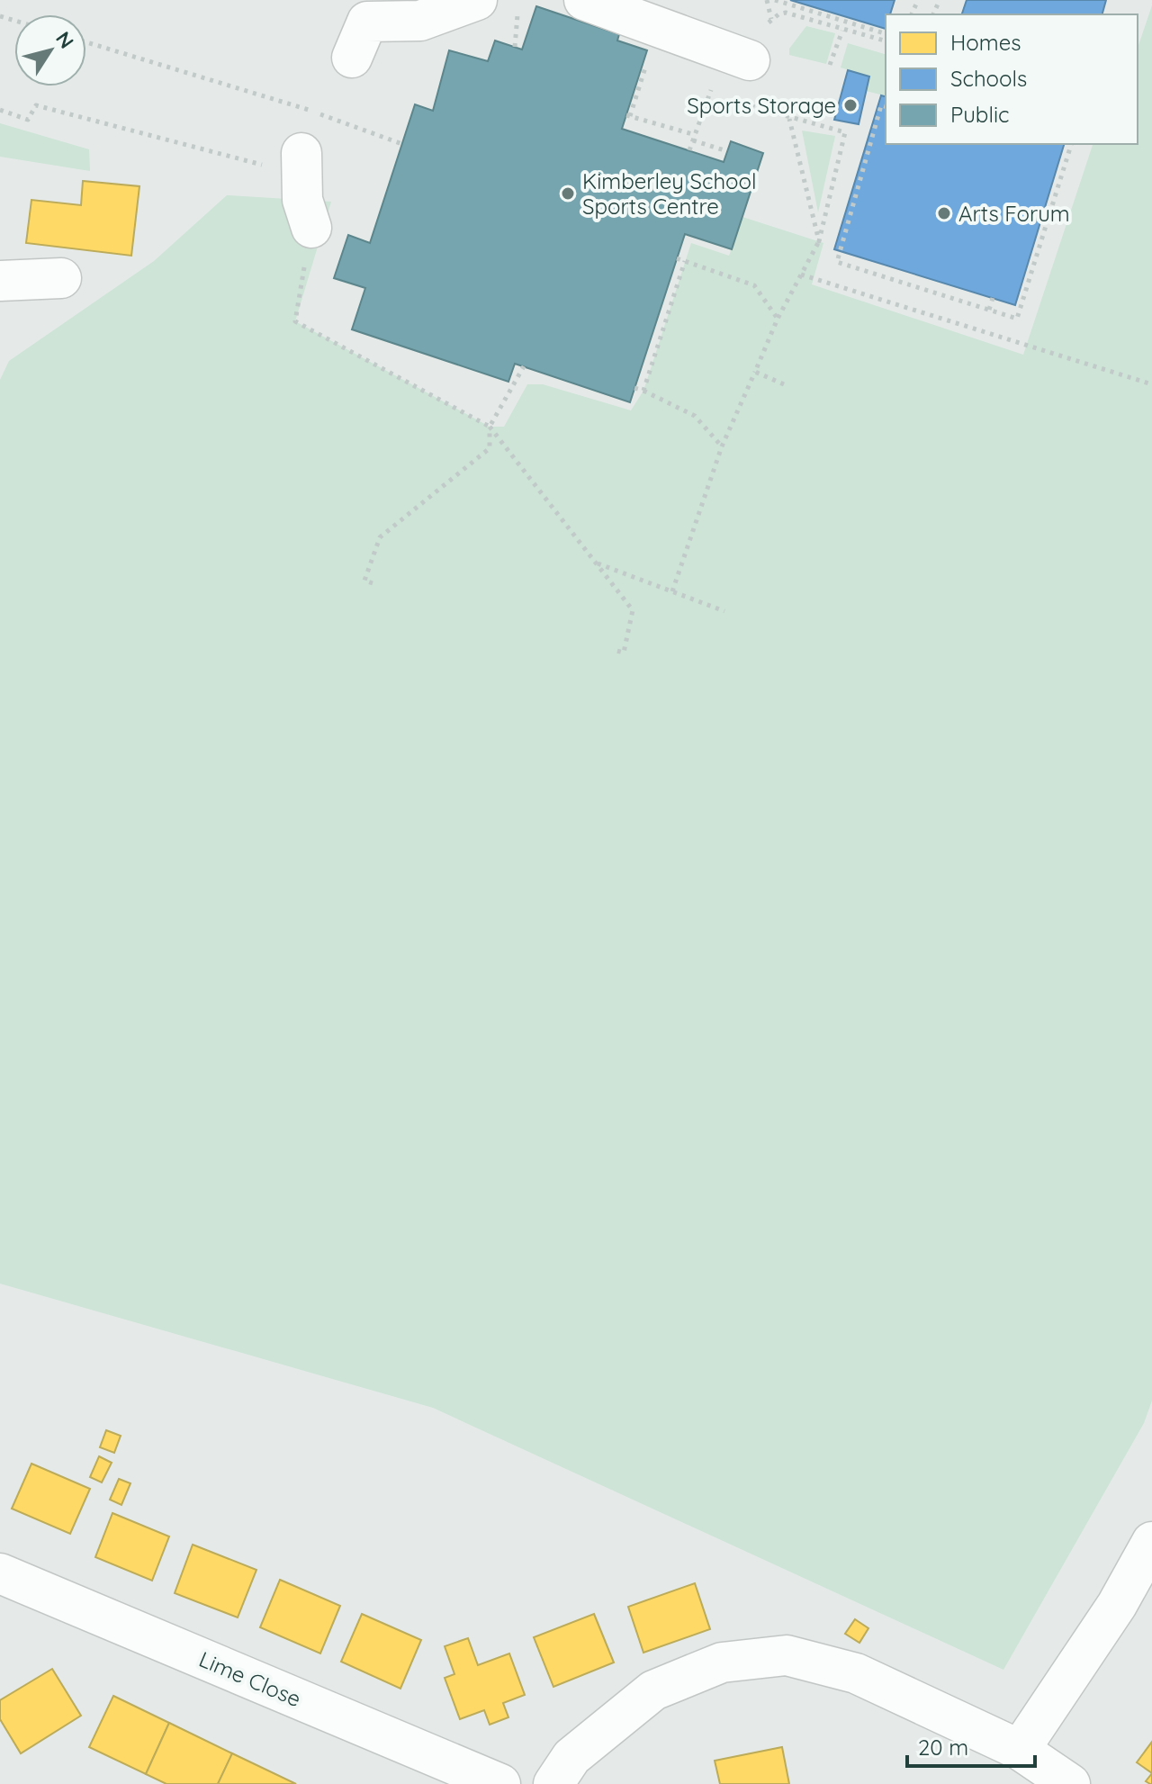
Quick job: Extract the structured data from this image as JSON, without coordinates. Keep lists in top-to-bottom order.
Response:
{
  "streets": {
    "street": ["Lime Close"]
  },
  "places": ["Sports Storage", "Kimberley School Sports Centre", "Arts Forum"],
  "legend": ["Homes", "Schools", "Public"],
  "scale_bar": "20 m",
  "north": "top right"
}
